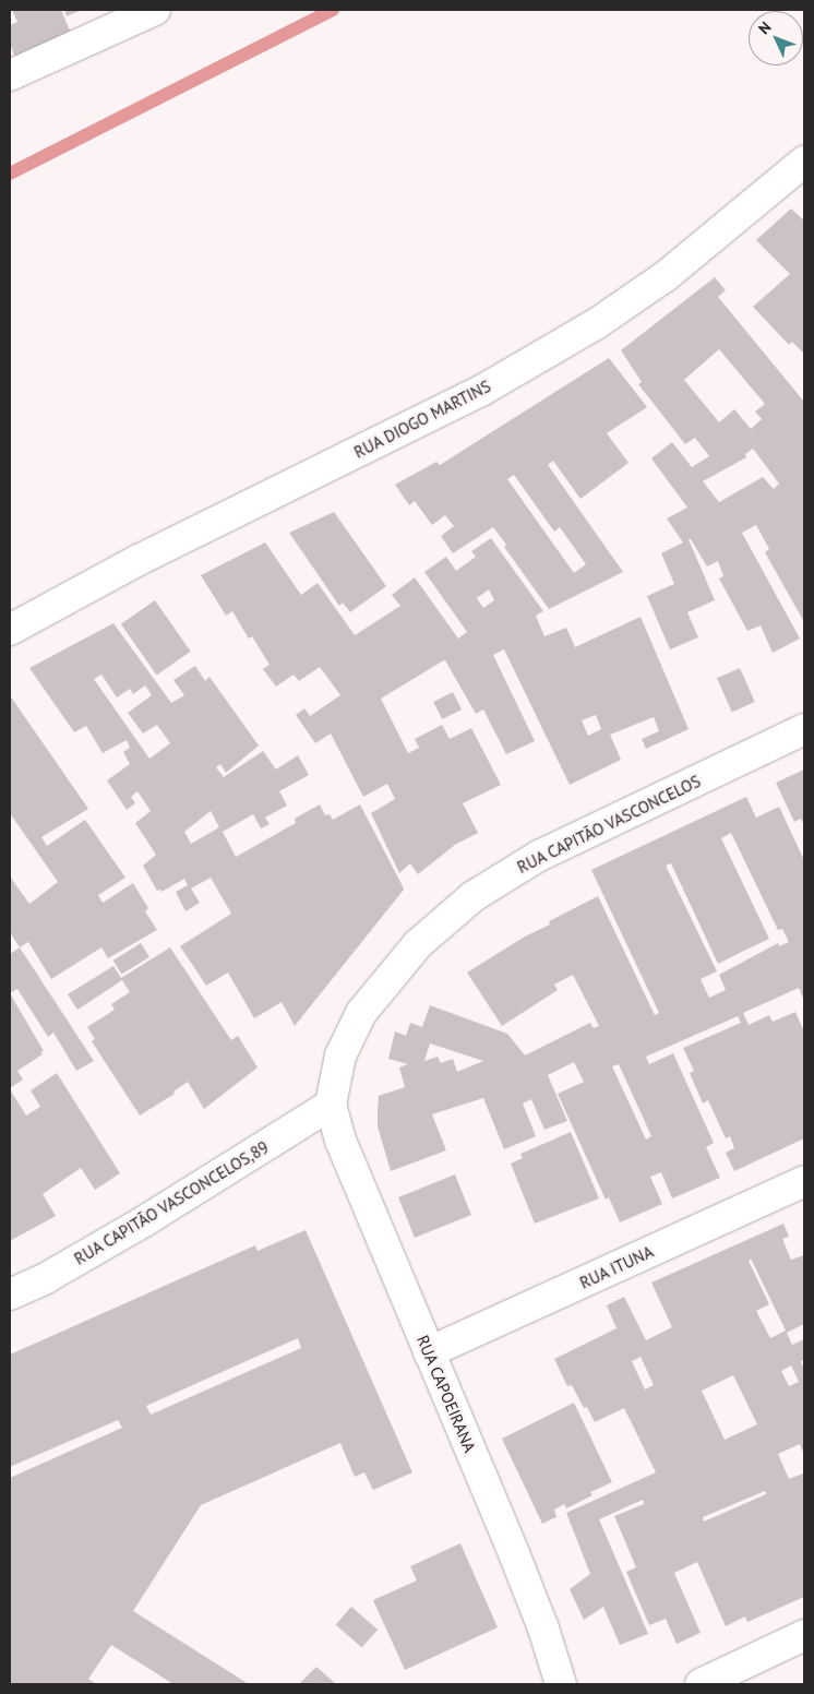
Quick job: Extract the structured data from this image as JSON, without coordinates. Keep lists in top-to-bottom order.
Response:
{
  "streets": {
    "street": [
      "RUA DIOGO MARTINS",
      "RUA CAPITÃO VASCONCELOS",
      "RUA CAPITÃO VASCONCELOS,89",
      "RUA ITUNA",
      "RUA CAPOEIRANA"
    ]
  },
  "crossings": [
    ["RUA CAPITÃO VASCONCELOS", "RUA CAPITÃO VASCONCELOS,89"],
    ["RUA CAPITÃO VASCONCELOS", "RUA CAPOEIRANA"],
    ["RUA CAPITÃO VASCONCELOS,89", "RUA CAPOEIRANA"],
    ["RUA ITUNA", "RUA CAPOEIRANA"]
  ],
  "north": "top left"
}
